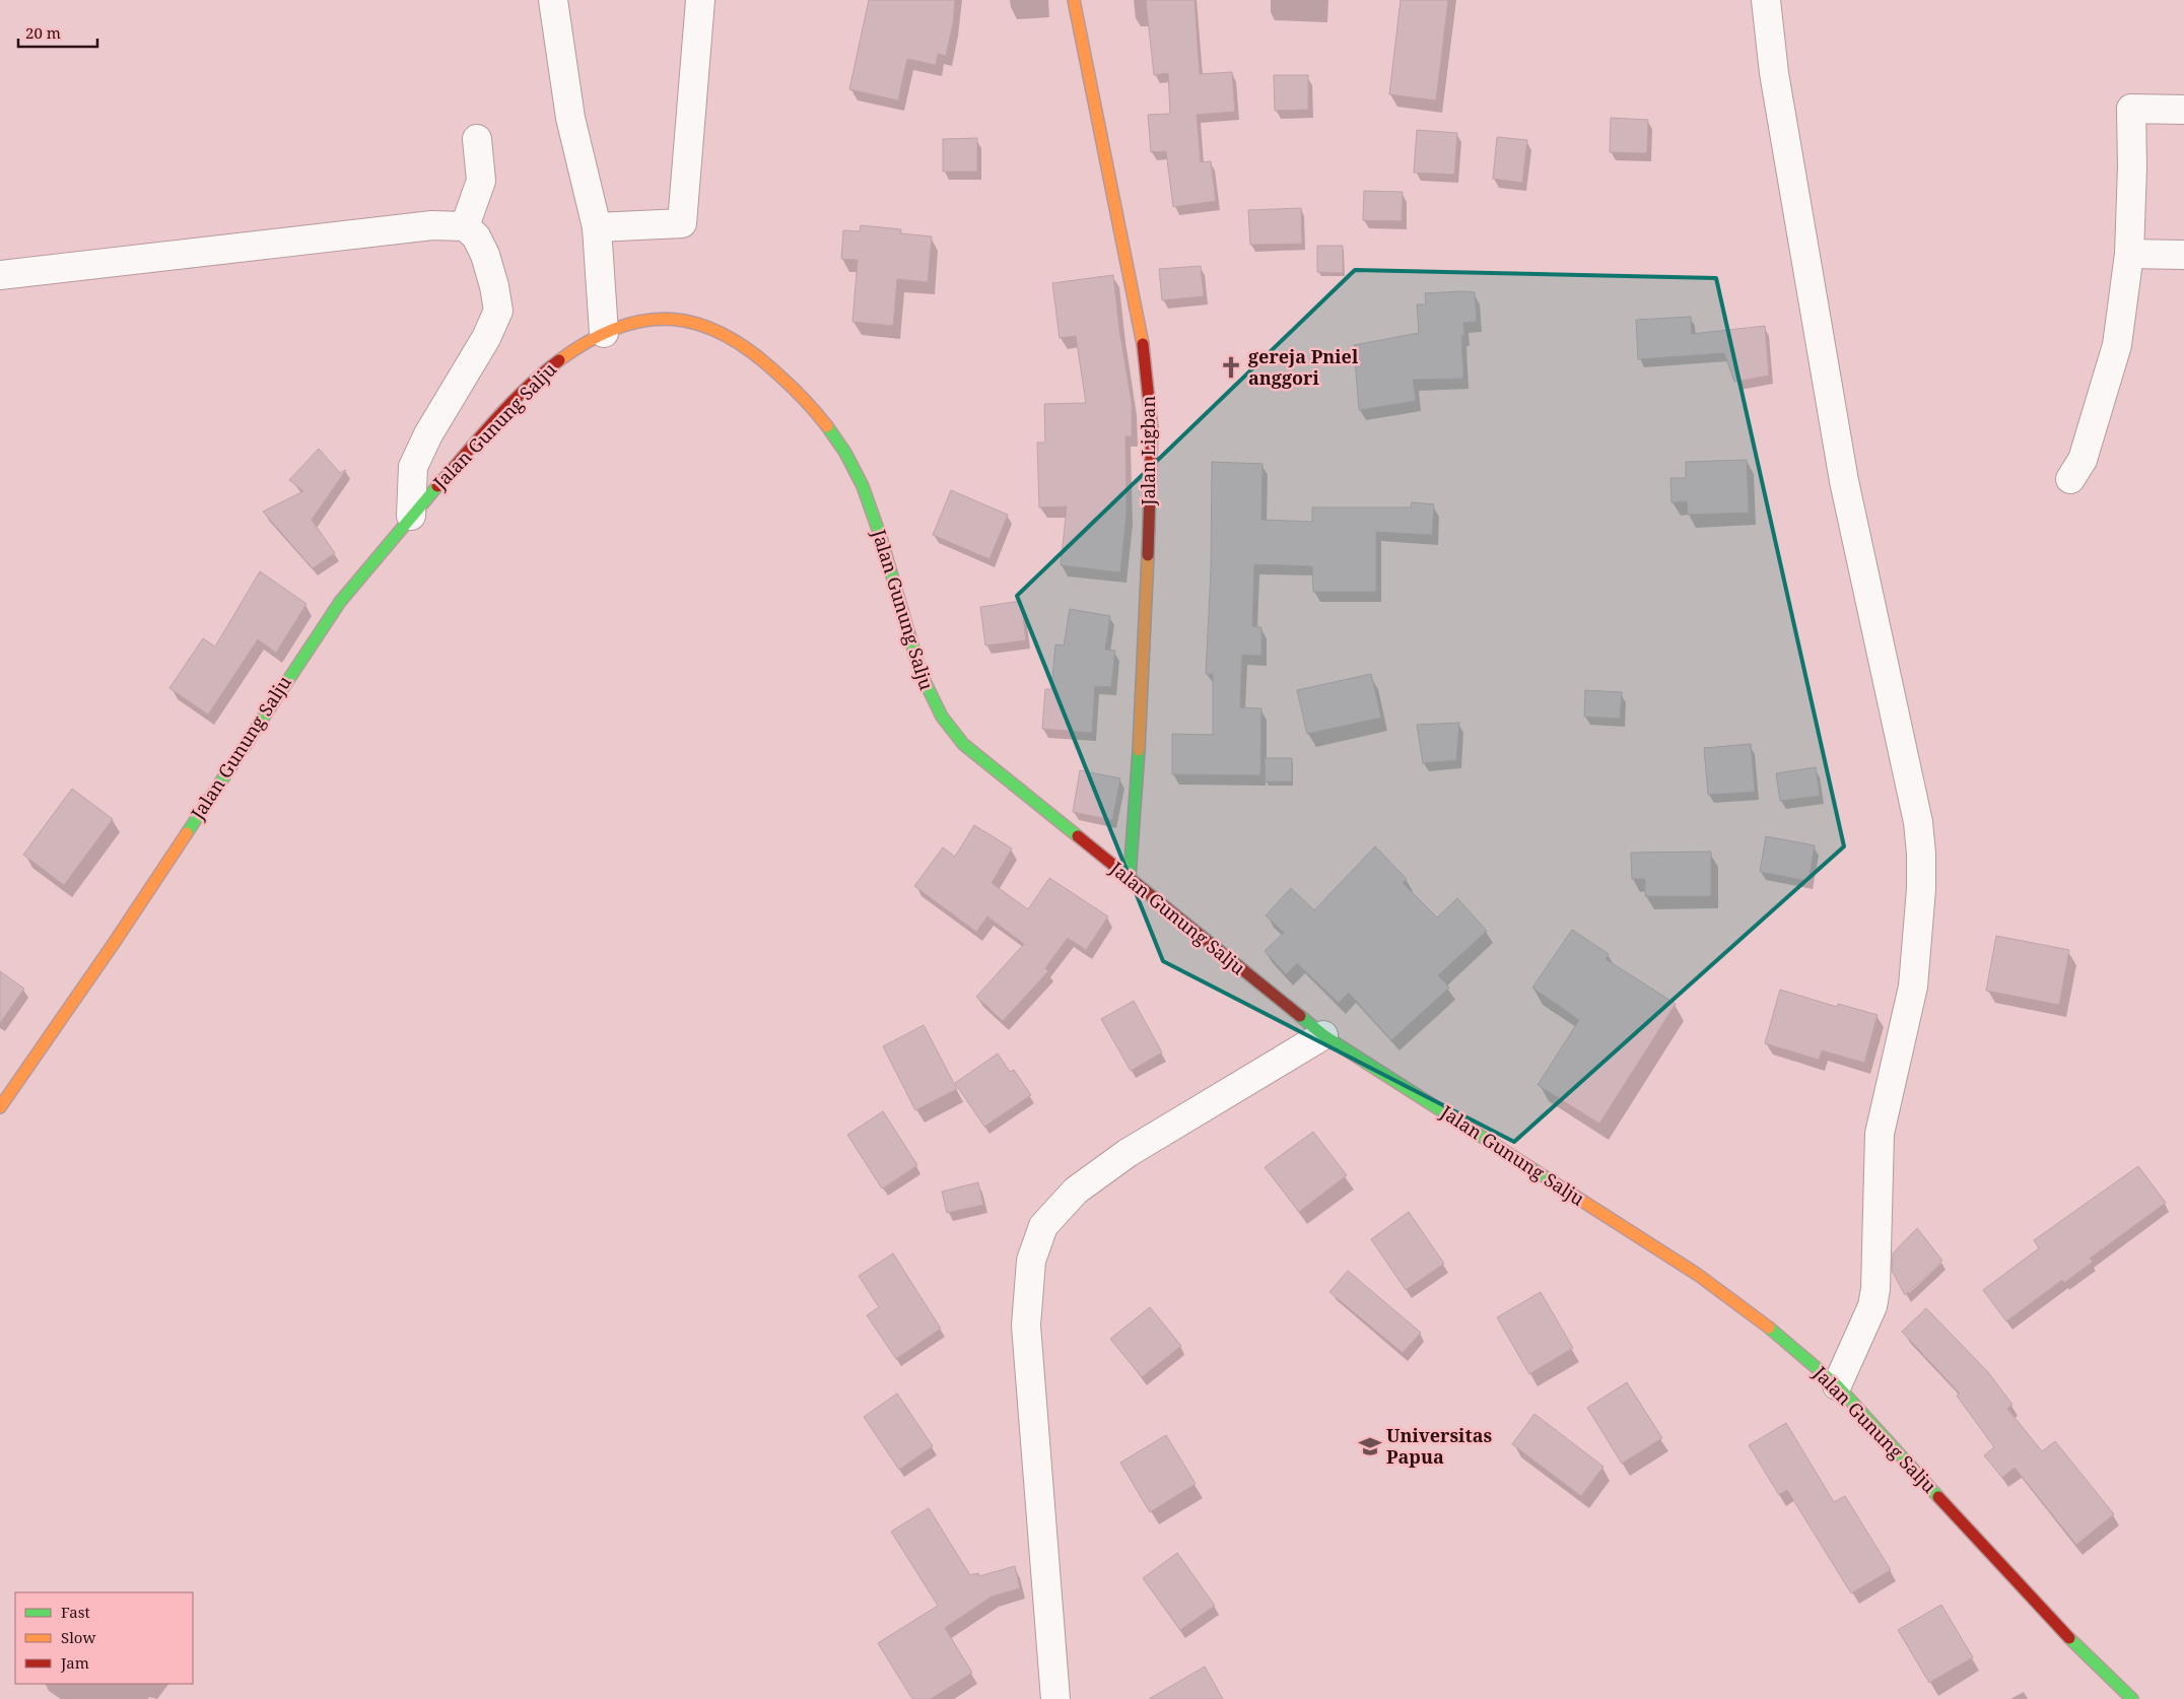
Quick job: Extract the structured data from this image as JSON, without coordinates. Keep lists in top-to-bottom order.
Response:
{
  "streets": {
    "main road": ["Jalan Gunung Salju", "Jalan Ligban"]
  },
  "crossings": [
    ["Jalan Gunung Salju", "Jalan Ligban"]
  ],
  "places": {
    "church": ["gereja Pniel anggori"],
    "school or university": ["Universitas Papua"]
  },
  "legend": ["Fast", "Slow", "Jam"],
  "scale_bar": "20 m"
}
